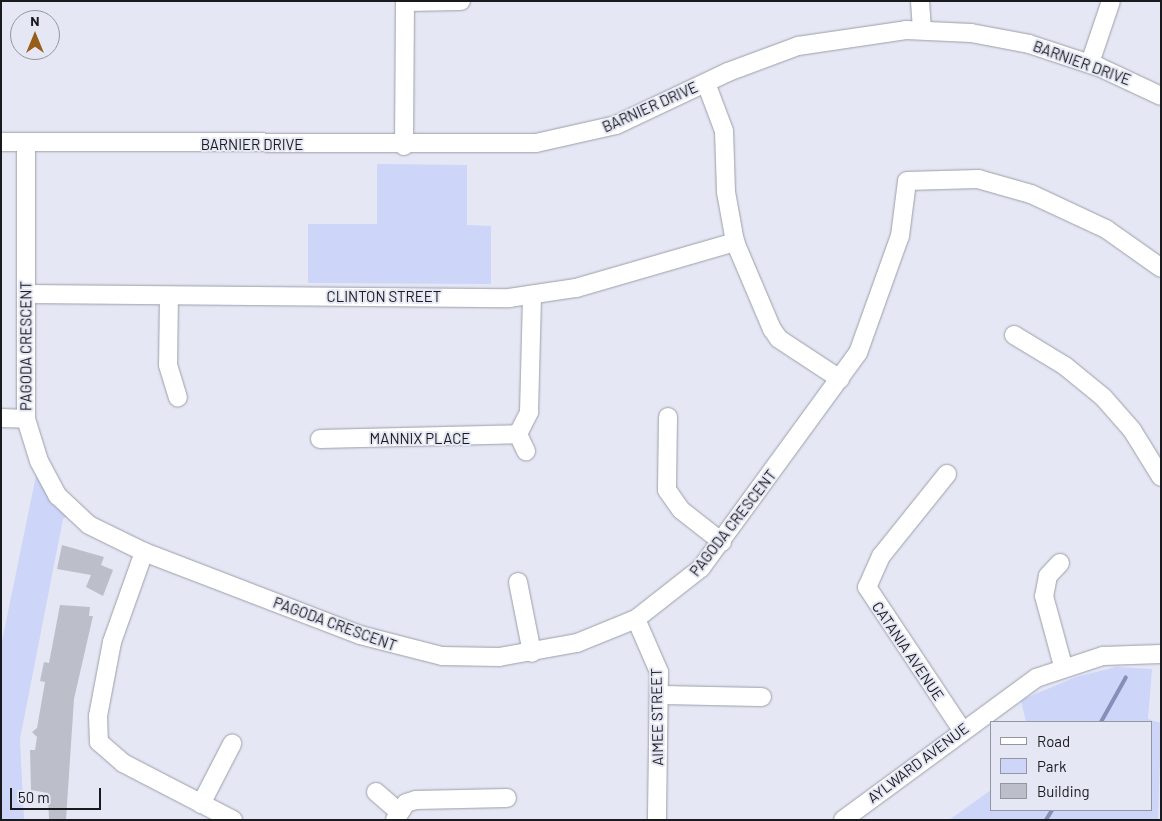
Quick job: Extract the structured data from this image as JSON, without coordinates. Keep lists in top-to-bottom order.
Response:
{
  "streets": {
    "street": [
      "BARNIER DRIVE",
      "CLINTON STREET",
      "PAGODA CRESCENT",
      "MANNIX PLACE",
      "CATANIA AVENUE",
      "AIMEE STREET",
      "AYLWARD AVENUE"
    ]
  },
  "crossings": [
    ["BARNIER DRIVE", "PAGODA CRESCENT"],
    ["CLINTON STREET", "PAGODA CRESCENT"],
    ["PAGODA CRESCENT", "AIMEE STREET"],
    ["CATANIA AVENUE", "AYLWARD AVENUE"]
  ],
  "legend": ["Road", "Park", "Building"],
  "scale_bar": "50 m",
  "north": "top"
}
